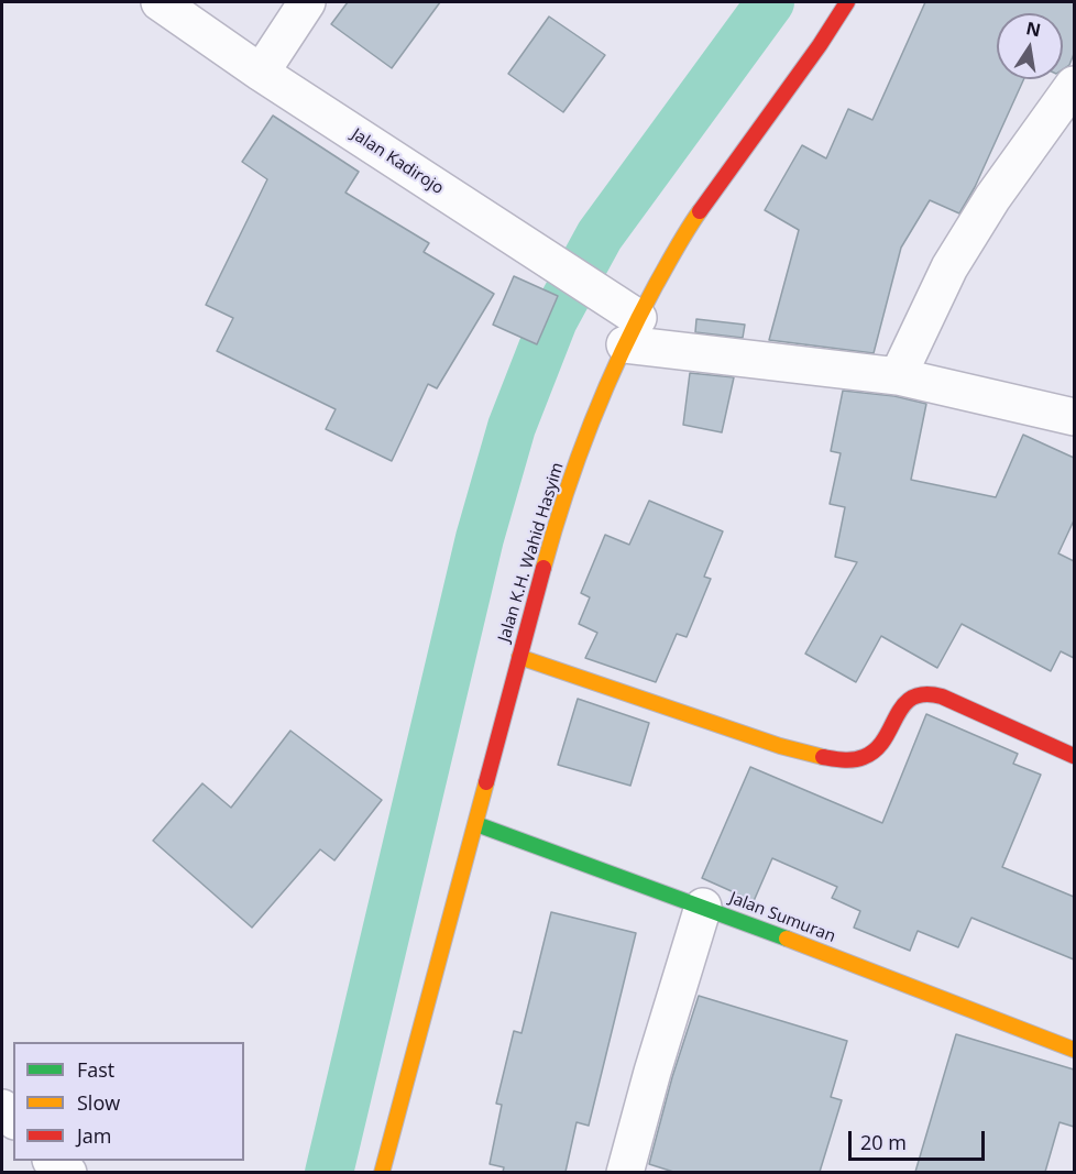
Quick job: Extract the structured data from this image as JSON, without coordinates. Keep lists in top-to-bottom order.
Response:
{
  "streets": {
    "street": ["Jalan Kadirojo", "Jalan K.H. Wahid Hasyim", "Jalan Sumuran"]
  },
  "crossings": [
    ["Jalan Kadirojo", "Jalan K.H. Wahid Hasyim"],
    ["Jalan K.H. Wahid Hasyim", "Jalan Sumuran"]
  ],
  "legend": ["Fast", "Slow", "Jam"],
  "scale_bar": "20 m",
  "north": "top"
}
